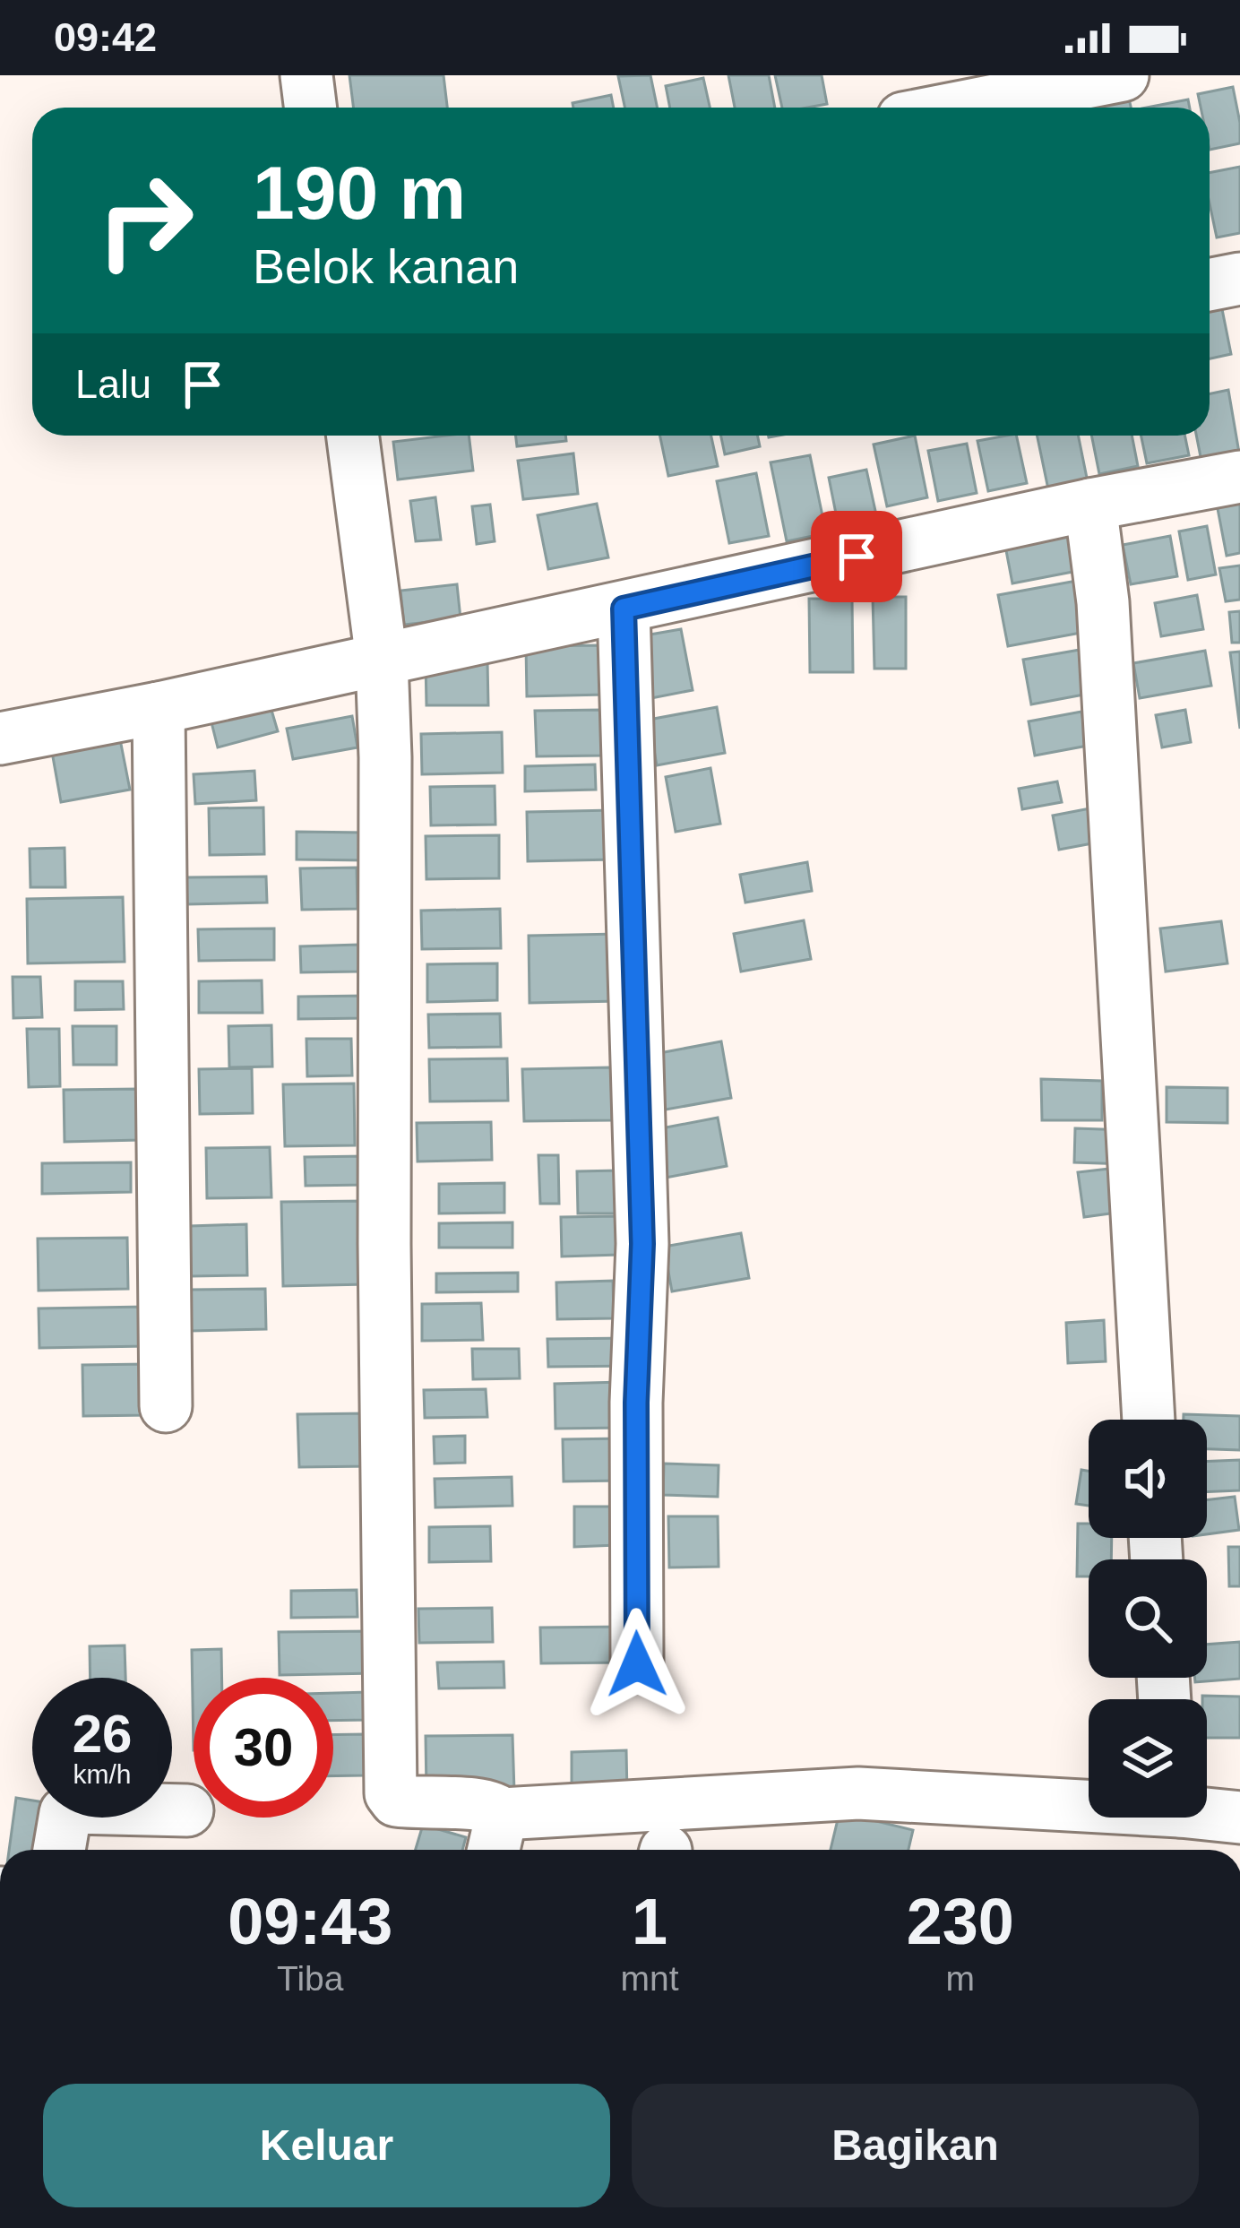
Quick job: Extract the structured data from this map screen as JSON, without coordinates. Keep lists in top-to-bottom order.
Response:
{
  "page": {
    "status": "09:42",
    "turn": ["190 m", "Belok kanan"],
    "then": "Lalu",
    "speed": "26 km/h",
    "limit": "30",
    "eta": [
      "09:43",
      "Tiba",
      "1",
      "mnt",
      "230",
      "m"
    ],
    "buttons": ["Keluar", "Bagikan"]
  }
}
